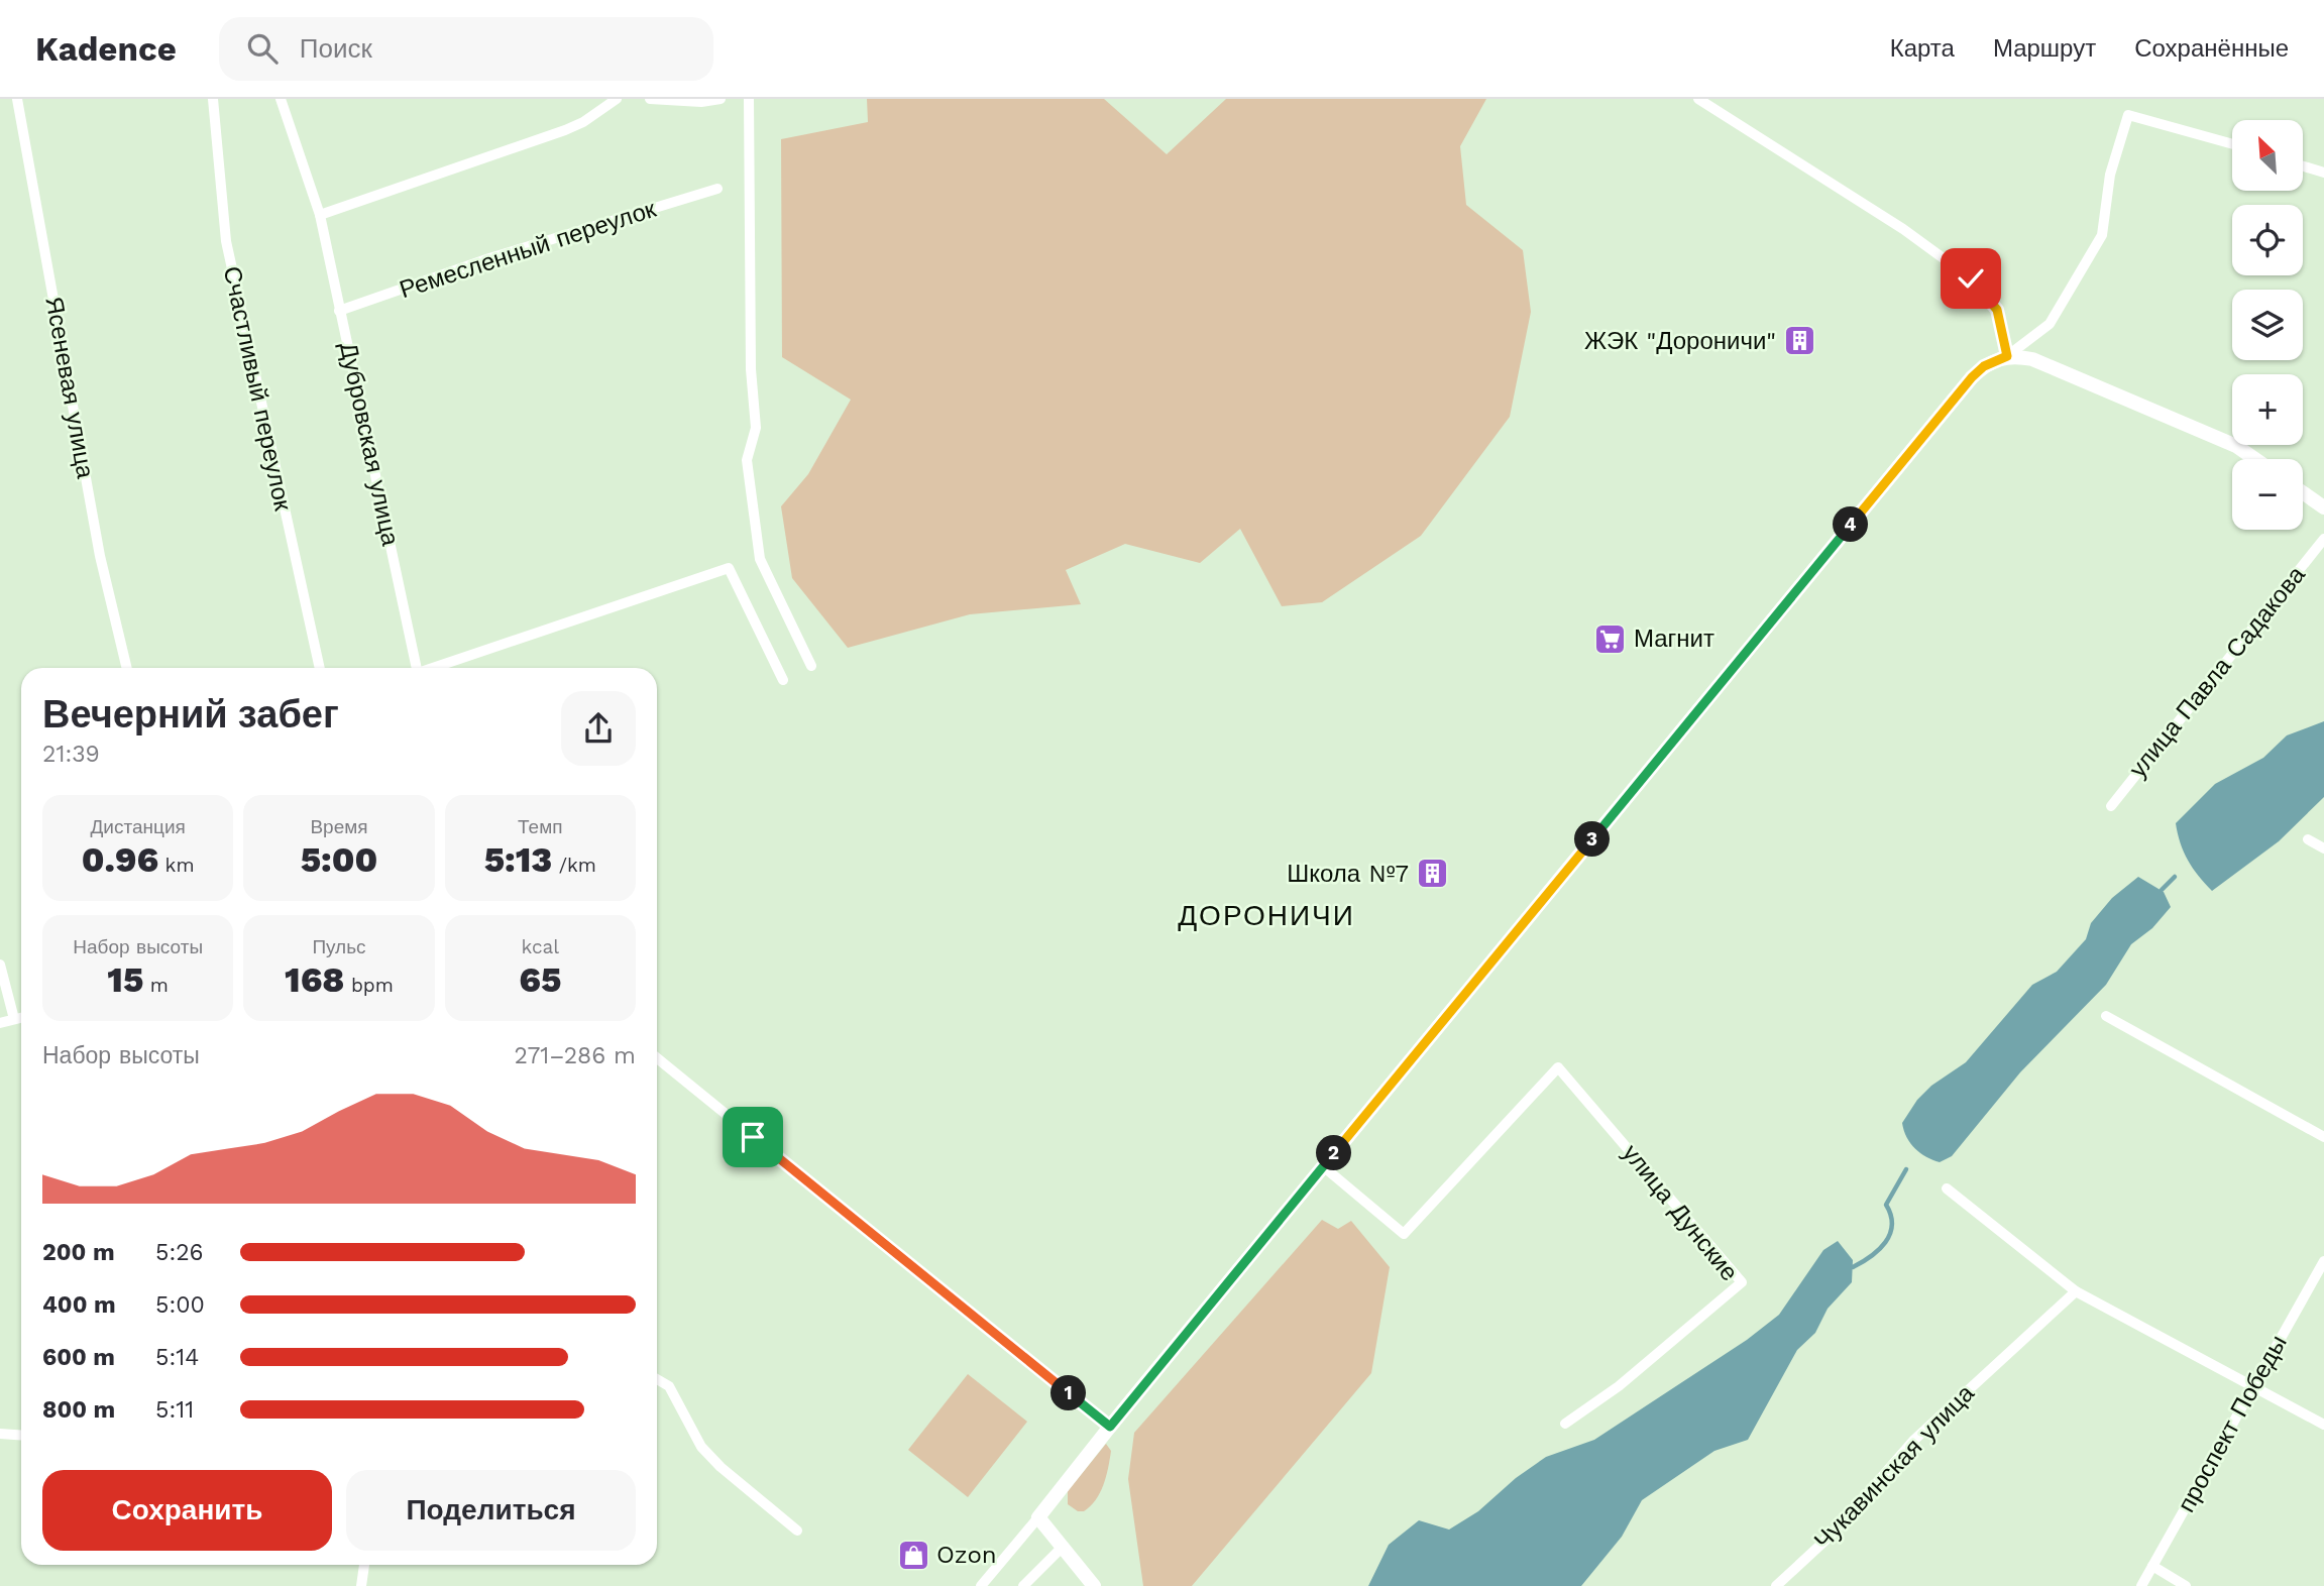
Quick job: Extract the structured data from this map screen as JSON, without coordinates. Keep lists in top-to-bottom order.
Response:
{
  "streets": {
    "street": [
      "Ремесленный переулок",
      "Ясеневая улица",
      "Счастливый переулок",
      "Дубровская улица",
      "улица Павла Садакова",
      "улица Дунские",
      "проспект Победы",
      "Чукавинская улица"
    ]
  },
  "crossings": [
    ["Ремесленный переулок", "Дубровская улица"]
  ],
  "districts": ["ДОРОНИЧИ"],
  "places": {
    "building": ["ЖЭК \"Дороничи\"", "Школа №7"],
    "supermarket": ["Магнит"],
    "shop": ["Ozon"]
  },
  "north": "top left",
  "page": {
    "header": "Kadence",
    "search": "Поиск",
    "nav": ["Карта", "Маршрут", "Сохранённые"],
    "map_buttons": ["+", "−"],
    "pins": [
      "4",
      "3",
      "2",
      "1"
    ],
    "heading": ["Вечерний забег", "21:39"],
    "stats": [
      ["Дистанция", "0.96 km"],
      ["Время", "5:00"],
      ["Темп", "5:13 /km"],
      ["Набор высоты", "15 m"],
      ["Пульс", "168 bpm"],
      ["kcal", "65"]
    ],
    "chart": ["Набор высоты", "271–286 m"],
    "list": [
      {
        "name": "200 m",
        "note": "5:26"
      },
      {
        "name": "400 m",
        "note": "5:00"
      },
      {
        "name": "600 m",
        "note": "5:14"
      },
      {
        "name": "800 m",
        "note": "5:11"
      }
    ],
    "buttons": ["Сохранить", "Поделиться"]
  }
}
